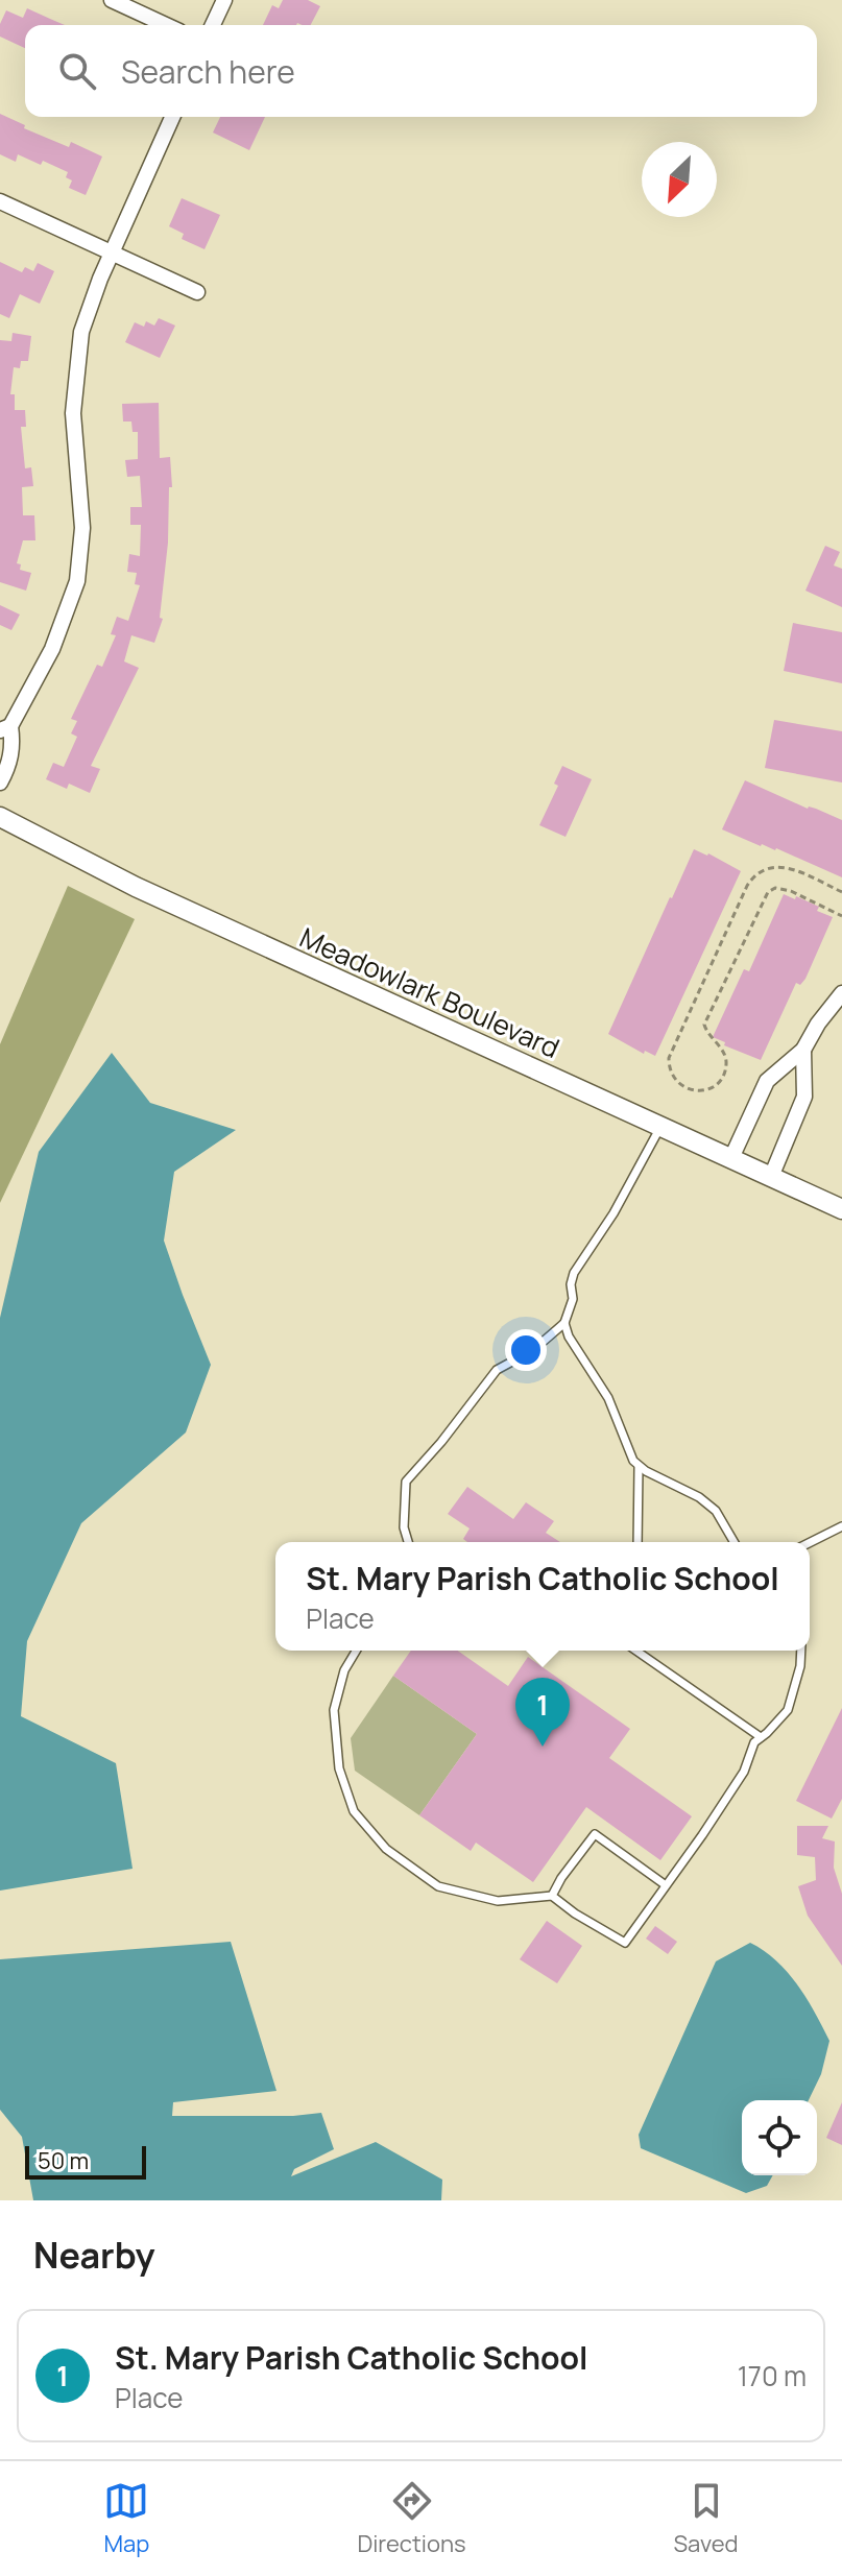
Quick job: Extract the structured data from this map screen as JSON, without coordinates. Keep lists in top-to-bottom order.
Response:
{
  "streets": {
    "street": ["Meadowlark Boulevard"]
  },
  "scale_bar": "50 m",
  "north": "bottom left",
  "page": {
    "search": "Search here",
    "popup": ["St. Mary Parish Catholic School", "Place"],
    "pins": "1",
    "scale": "50 m",
    "heading": "Nearby",
    "list": [
      {
        "mark": "1",
        "name": "St. Mary Parish Catholic School",
        "note": "Place",
        "value": "170 m"
      }
    ],
    "nav": ["Map", "Directions", "Saved"]
  }
}
